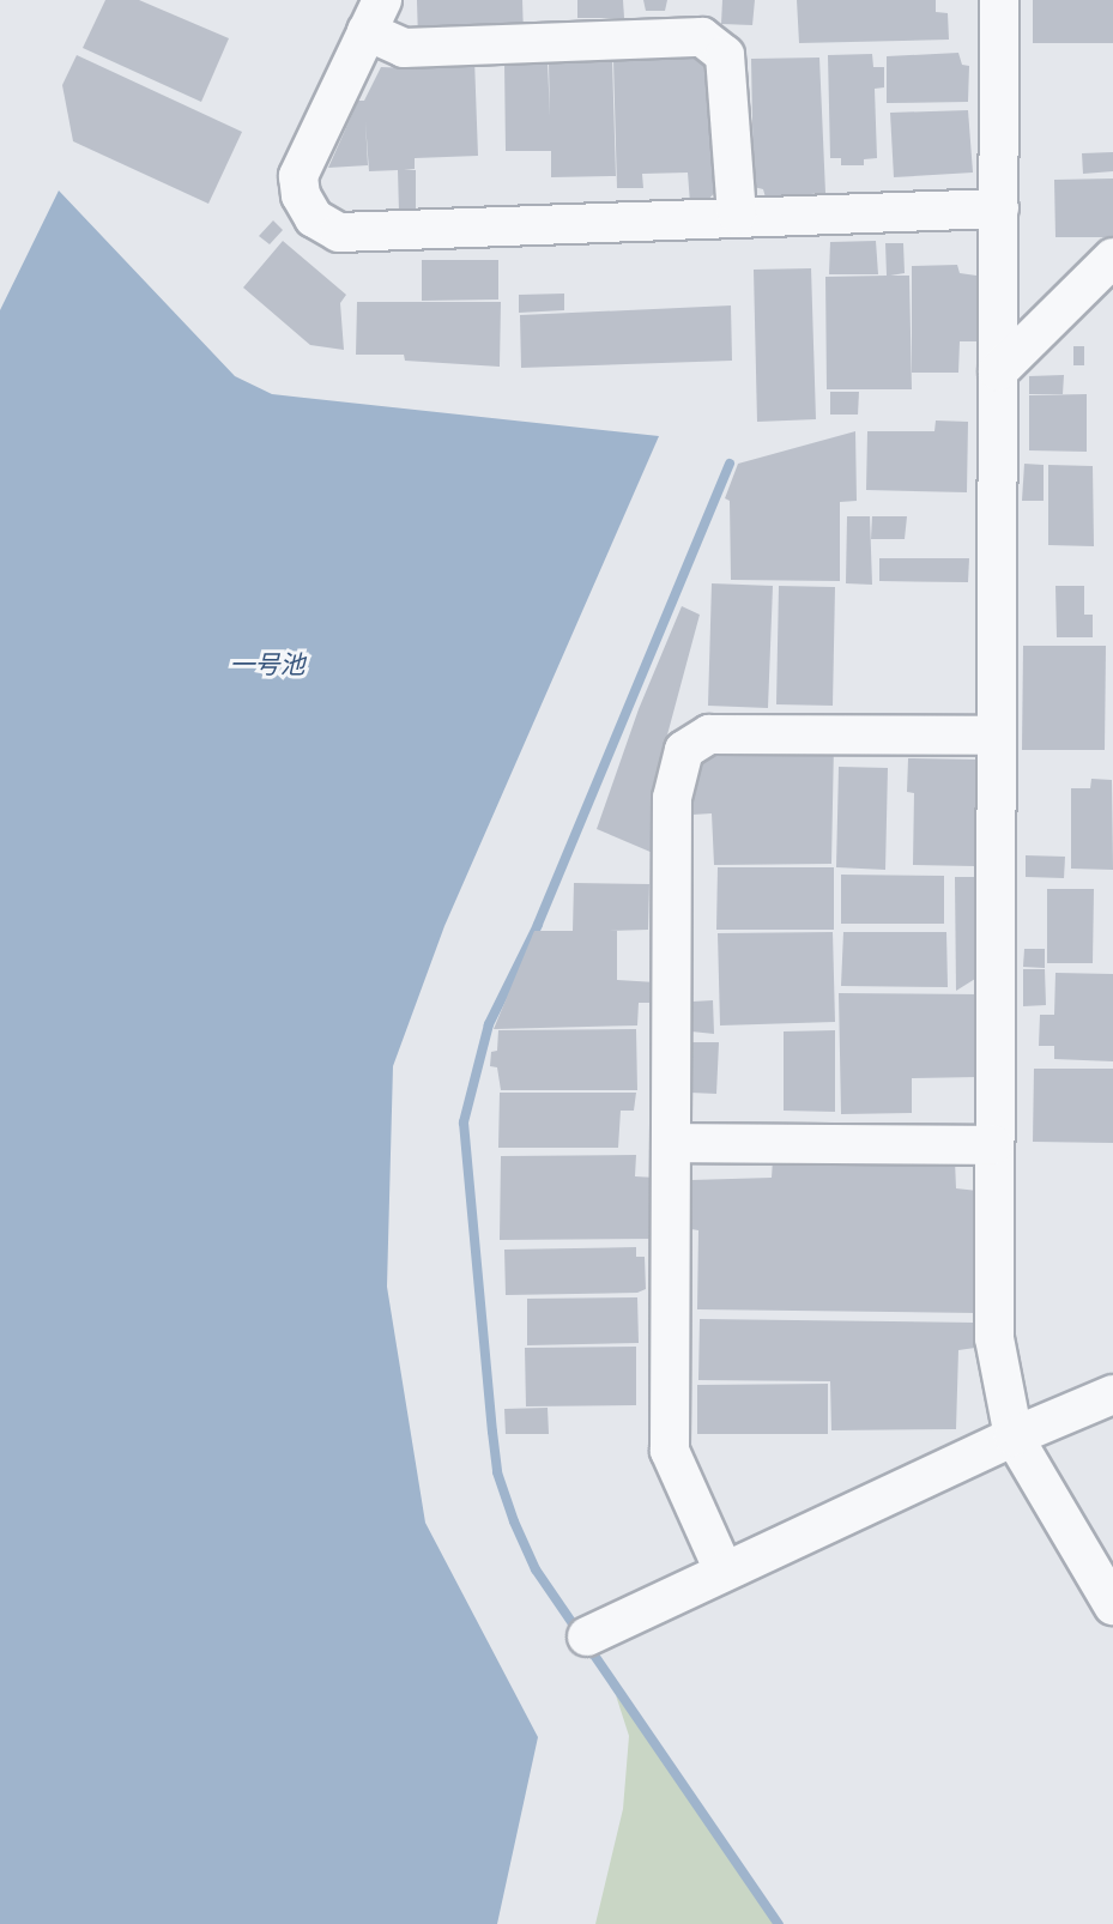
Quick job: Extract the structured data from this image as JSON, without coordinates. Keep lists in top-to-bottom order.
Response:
{
  "water": ["一号池"]
}
